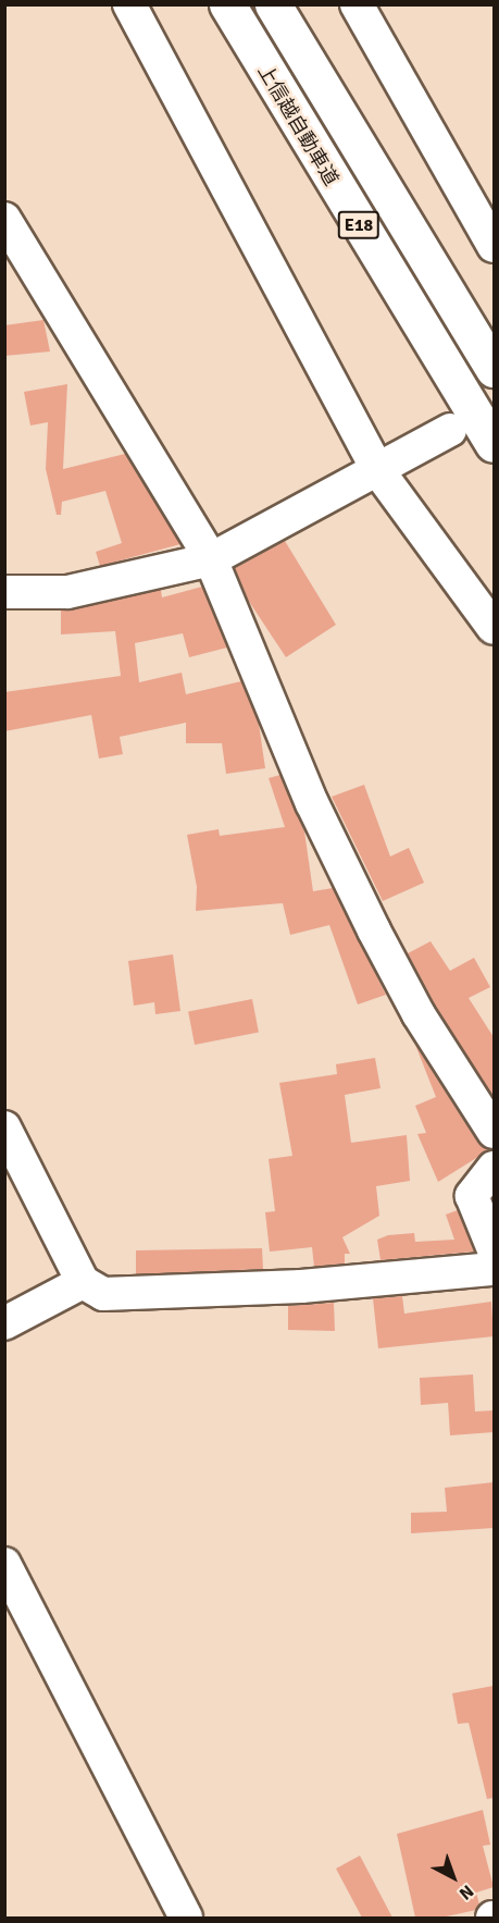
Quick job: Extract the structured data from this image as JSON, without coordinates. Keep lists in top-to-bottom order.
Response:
{
  "streets": {
    "highway": ["上信越自動車道", "E18"]
  },
  "north": "bottom right"
}
